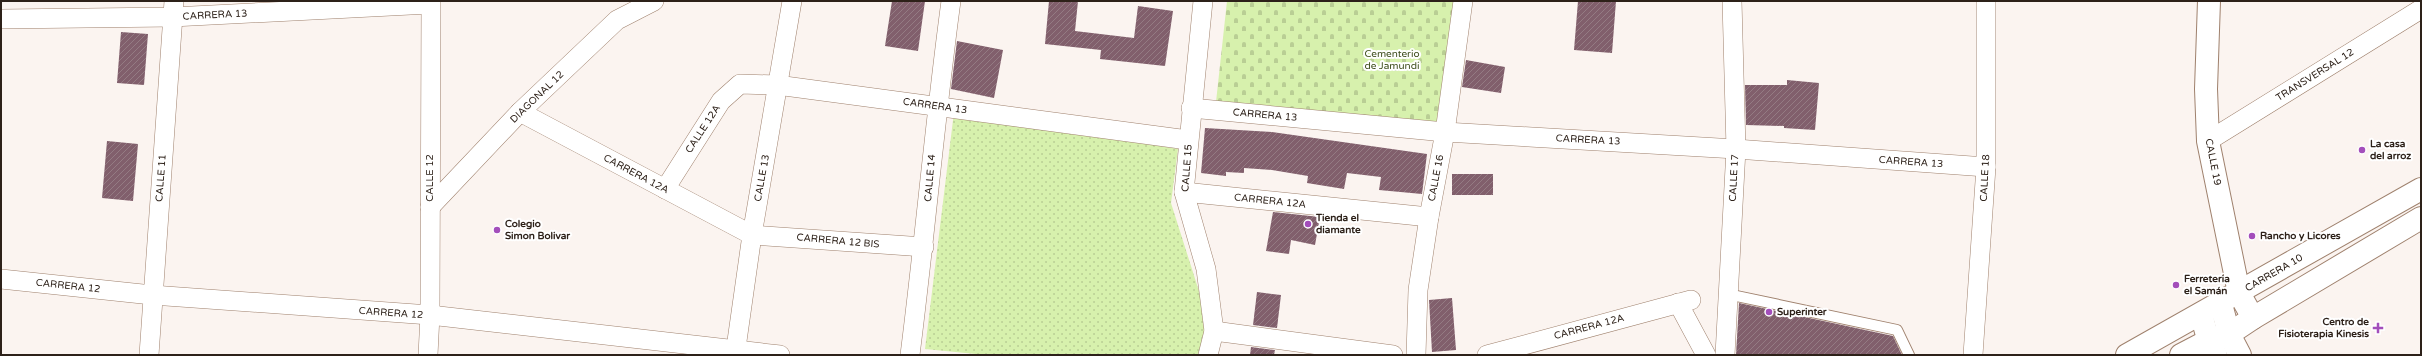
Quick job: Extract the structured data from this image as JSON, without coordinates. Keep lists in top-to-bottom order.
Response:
{
  "streets": {
    "main road": ["CALLE 19", "CARRERA 10"],
    "street": [
      "CARRERA 13",
      "TRANSVERSAL 12",
      "DIAGONAL 12",
      "CALLE 12A",
      "CALLE 15",
      "CARRERA 12A",
      "CALLE 11",
      "CALLE 12",
      "CALLE 13",
      "CALLE 14",
      "CALLE 16",
      "CALLE 17",
      "CALLE 18",
      "CARRERA 12 BIS",
      "CARRERA 12"
    ]
  },
  "crossings": [
    ["CARRERA 13", "CALLE 12A"],
    ["CARRERA 13", "CALLE 15"],
    ["CARRERA 13", "CALLE 11"],
    ["CARRERA 13", "CALLE 12"],
    ["CARRERA 13", "CALLE 13"],
    ["CARRERA 13", "CALLE 14"],
    ["CARRERA 13", "CALLE 16"],
    ["CARRERA 13", "CALLE 17"],
    ["CARRERA 13", "CALLE 18"],
    ["TRANSVERSAL 12", "CALLE 19"],
    ["DIAGONAL 12", "CARRERA 12A"],
    ["DIAGONAL 12", "CALLE 12"],
    ["CALLE 12A", "CARRERA 12A"],
    ["CALLE 12A", "CALLE 13"],
    ["CALLE 19", "CARRERA 10"],
    ["CALLE 15", "CARRERA 12A"],
    ["CARRERA 12A", "CALLE 13"],
    ["CARRERA 12A", "CALLE 16"],
    ["CARRERA 12A", "CARRERA 12 BIS"],
    ["CALLE 11", "CARRERA 12"],
    ["CALLE 12", "CARRERA 12"],
    ["CALLE 13", "CARRERA 12 BIS"],
    ["CALLE 13", "CARRERA 12"],
    ["CALLE 14", "CARRERA 12 BIS"]
  ],
  "parks": ["Cementerio de Jamundi"],
  "places": {
    "other": [
      "La casa del arroz",
      "Tienda el diamante",
      "Colegio Simon Bolivar",
      "Rancho y Licores",
      "Ferreteria el Samán",
      "Superinter"
    ],
    "health": ["Centro de Fisioterapia Kinesis"]
  }
}
